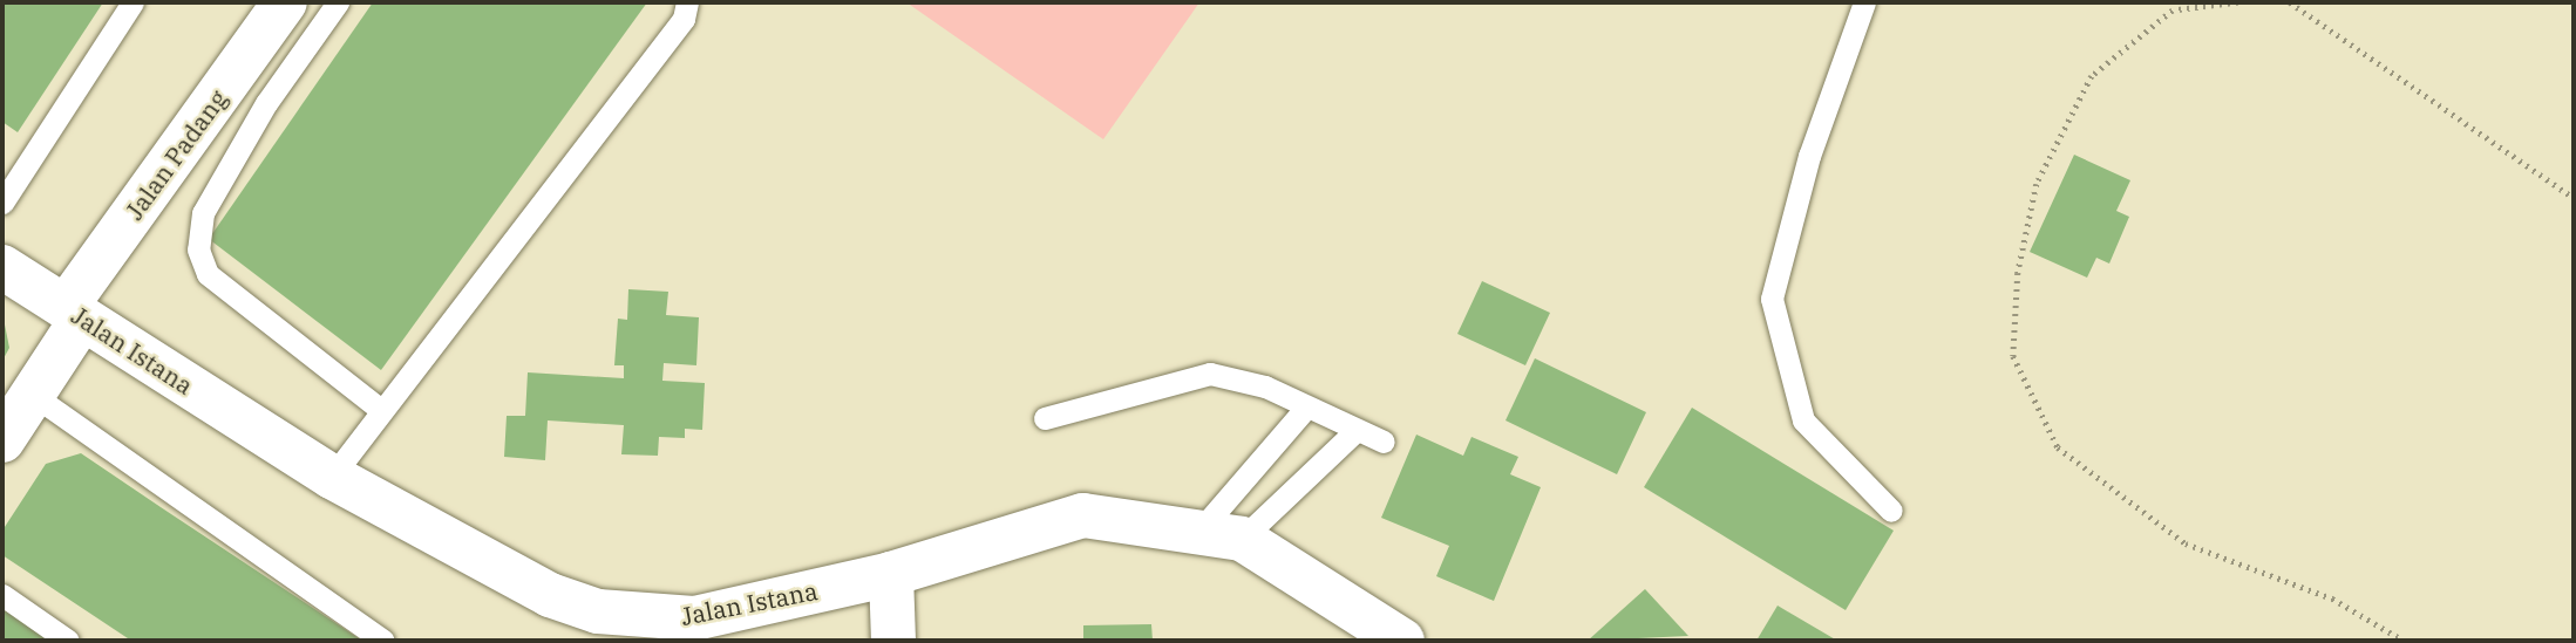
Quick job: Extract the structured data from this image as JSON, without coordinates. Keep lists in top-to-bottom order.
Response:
{
  "streets": {
    "street": ["Jalan Padang", "Jalan Istana"]
  },
  "crossings": [
    ["Jalan Padang", "Jalan Istana"]
  ]
}
